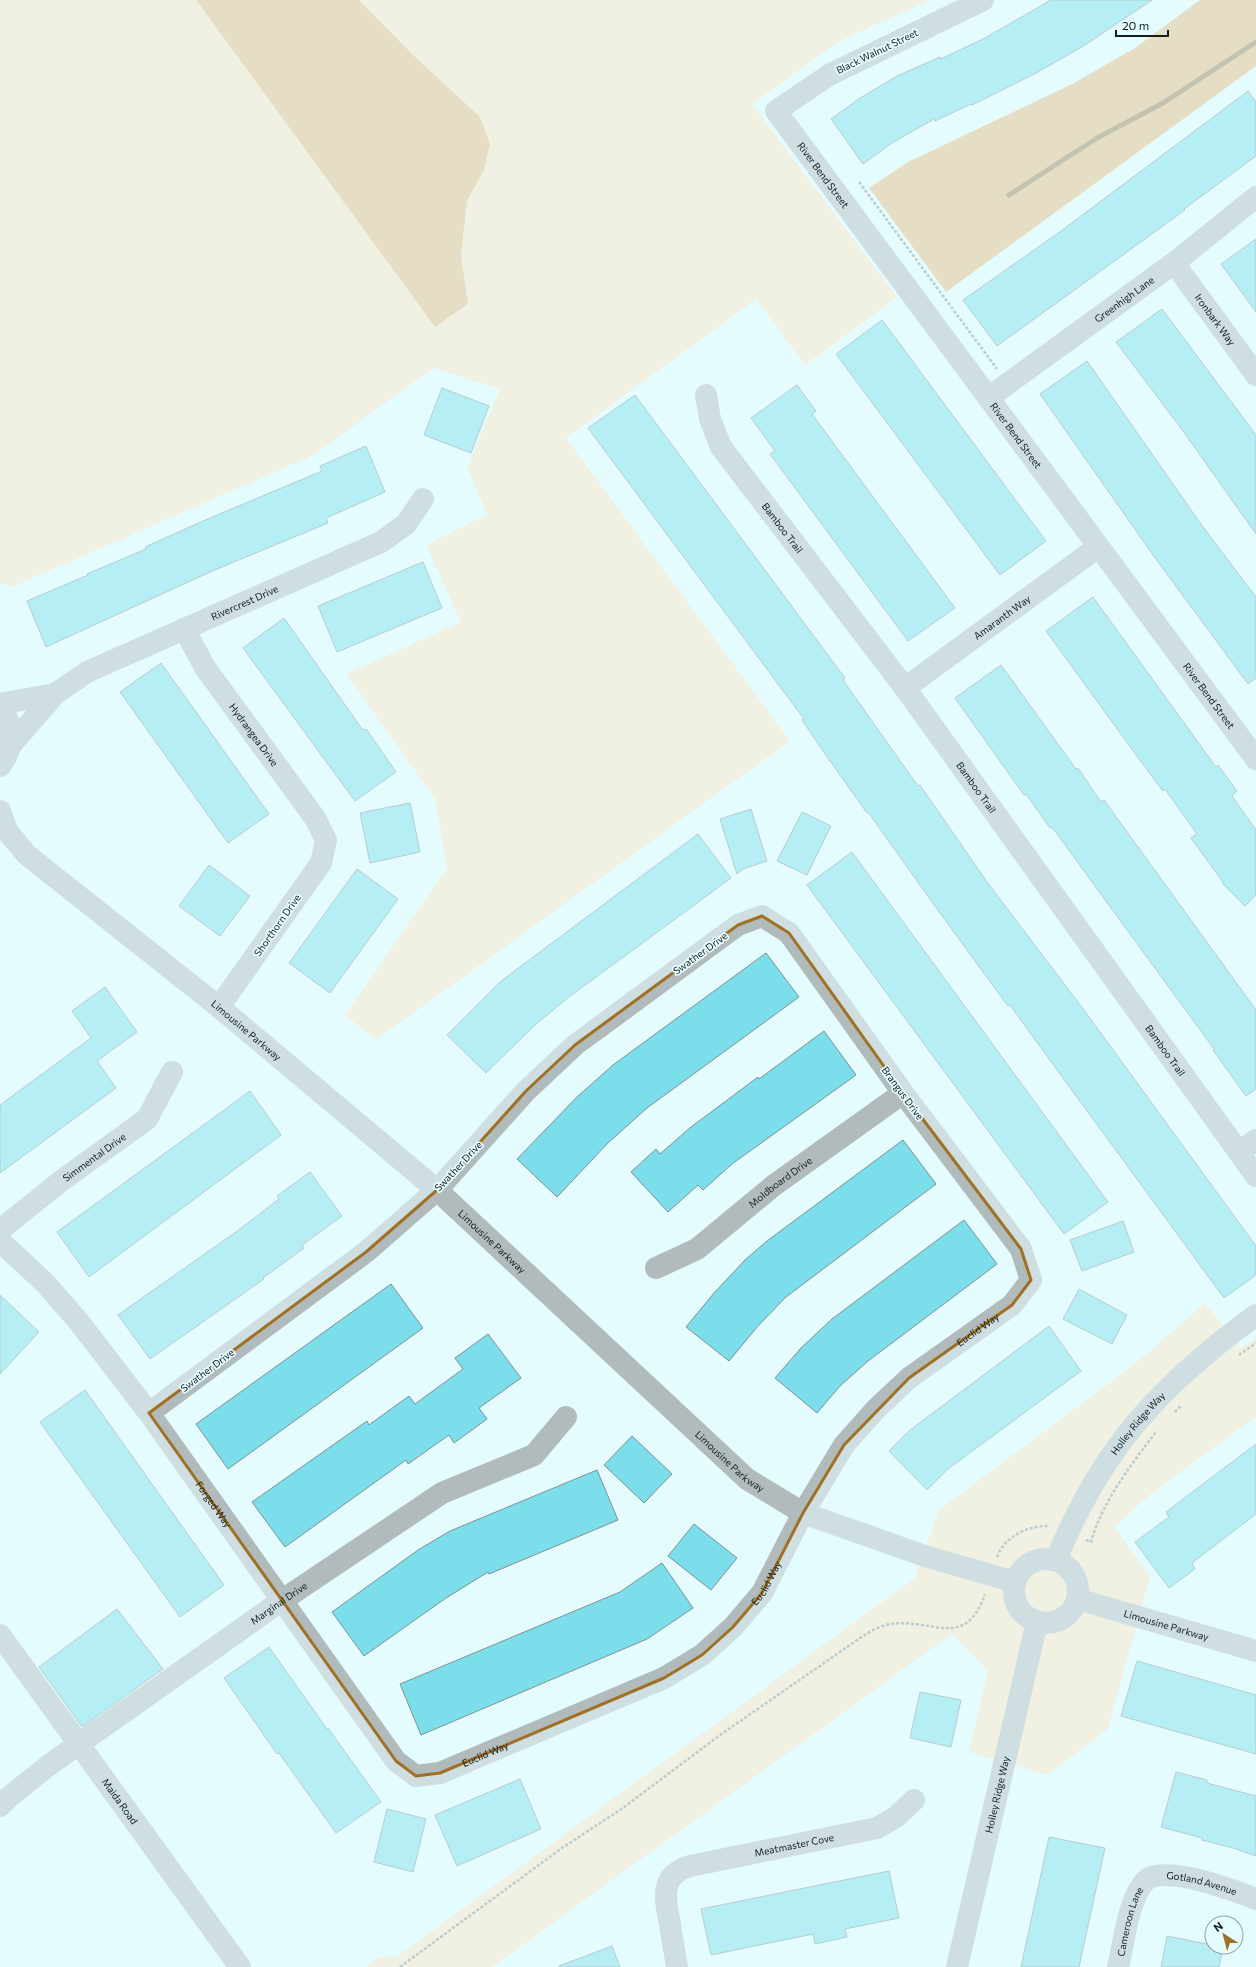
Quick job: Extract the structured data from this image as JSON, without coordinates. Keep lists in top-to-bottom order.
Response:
{
  "streets": {
    "street": [
      "Black Walnut Street",
      "River Bend Street",
      "Greenhigh Lane",
      "Ironbark Way",
      "Bamboo Trail",
      "Rivercrest Drive",
      "Amaranth Way",
      "Hydrangea Drive",
      "Shorthorn Drive",
      "Swather Drive",
      "Limousine Parkway",
      "Brangus Drive",
      "Simmental Drive",
      "Moldboard Drive",
      "Euclid Way",
      "Holley Ridge Way",
      "Forged Way",
      "Marginal Drive",
      "Maida Road",
      "Meatmaster Cove",
      "Gotland Avenue",
      "Cameroon Lane"
    ]
  },
  "crossings": [
    ["Black Walnut Street", "River Bend Street"],
    ["River Bend Street", "Greenhigh Lane"],
    ["River Bend Street", "Amaranth Way"],
    ["Greenhigh Lane", "Ironbark Way"],
    ["Bamboo Trail", "Amaranth Way"],
    ["Rivercrest Drive", "Hydrangea Drive"],
    ["Hydrangea Drive", "Shorthorn Drive"],
    ["Shorthorn Drive", "Limousine Parkway"],
    ["Swather Drive", "Limousine Parkway"],
    ["Swather Drive", "Brangus Drive"],
    ["Swather Drive", "Forged Way"],
    ["Limousine Parkway", "Euclid Way"],
    ["Limousine Parkway", "Holley Ridge Way"],
    ["Brangus Drive", "Moldboard Drive"],
    ["Brangus Drive", "Euclid Way"],
    ["Euclid Way", "Forged Way"],
    ["Forged Way", "Marginal Drive"],
    ["Marginal Drive", "Maida Road"],
    ["Gotland Avenue", "Cameroon Lane"]
  ],
  "scale_bar": "20 m",
  "north": "top left"
}
